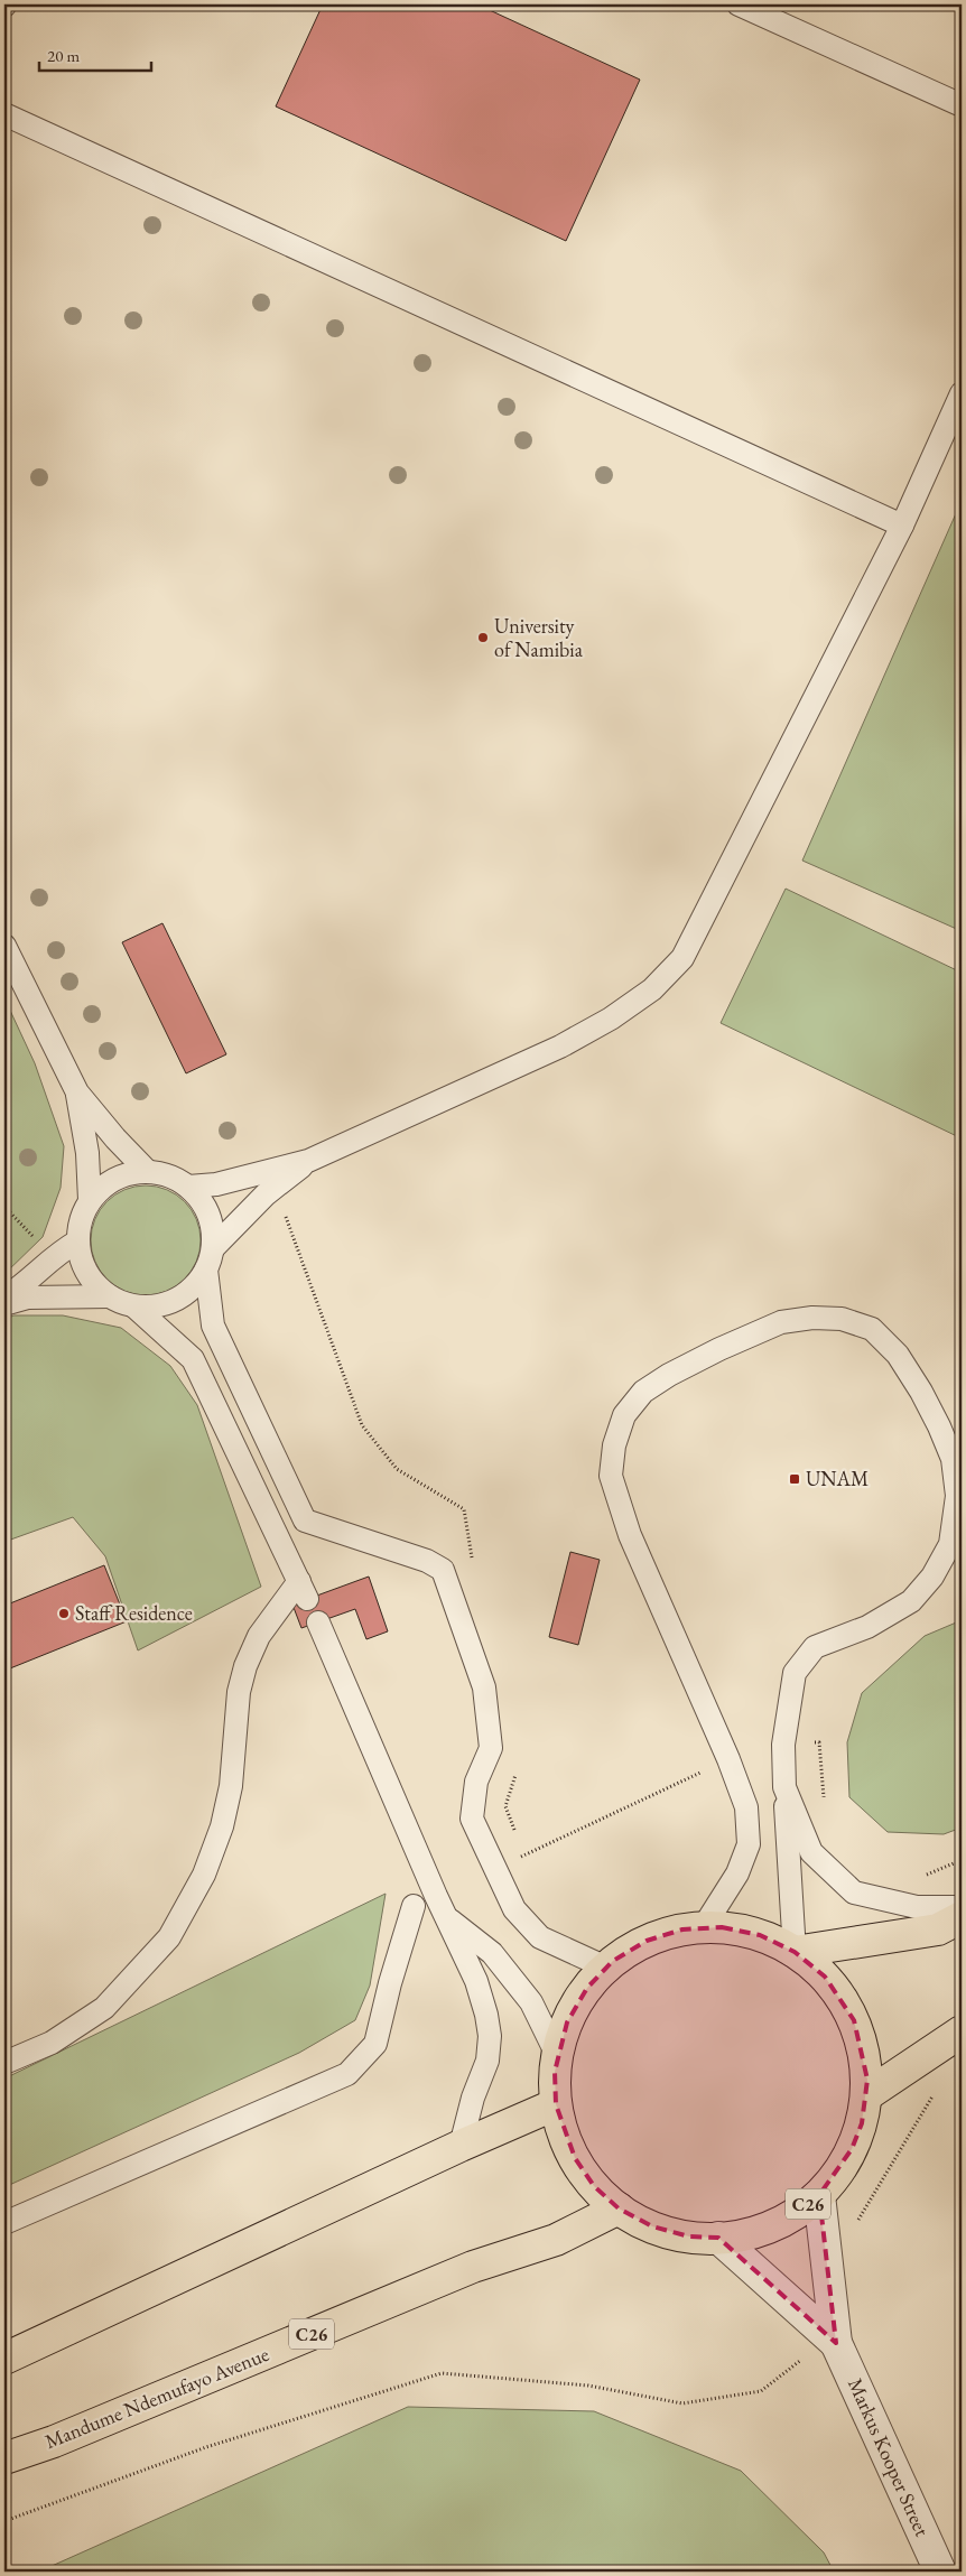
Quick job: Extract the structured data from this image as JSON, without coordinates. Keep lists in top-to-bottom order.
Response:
{
  "streets": {
    "main road": ["C26", "Mandume Ndemufayo Avenue"],
    "street": ["Markus Kooper Street"]
  },
  "places": {
    "other": ["University of Namibia", "Staff Residence"],
    "transit": ["UNAM"]
  },
  "scale_bar": "20 m"
}
